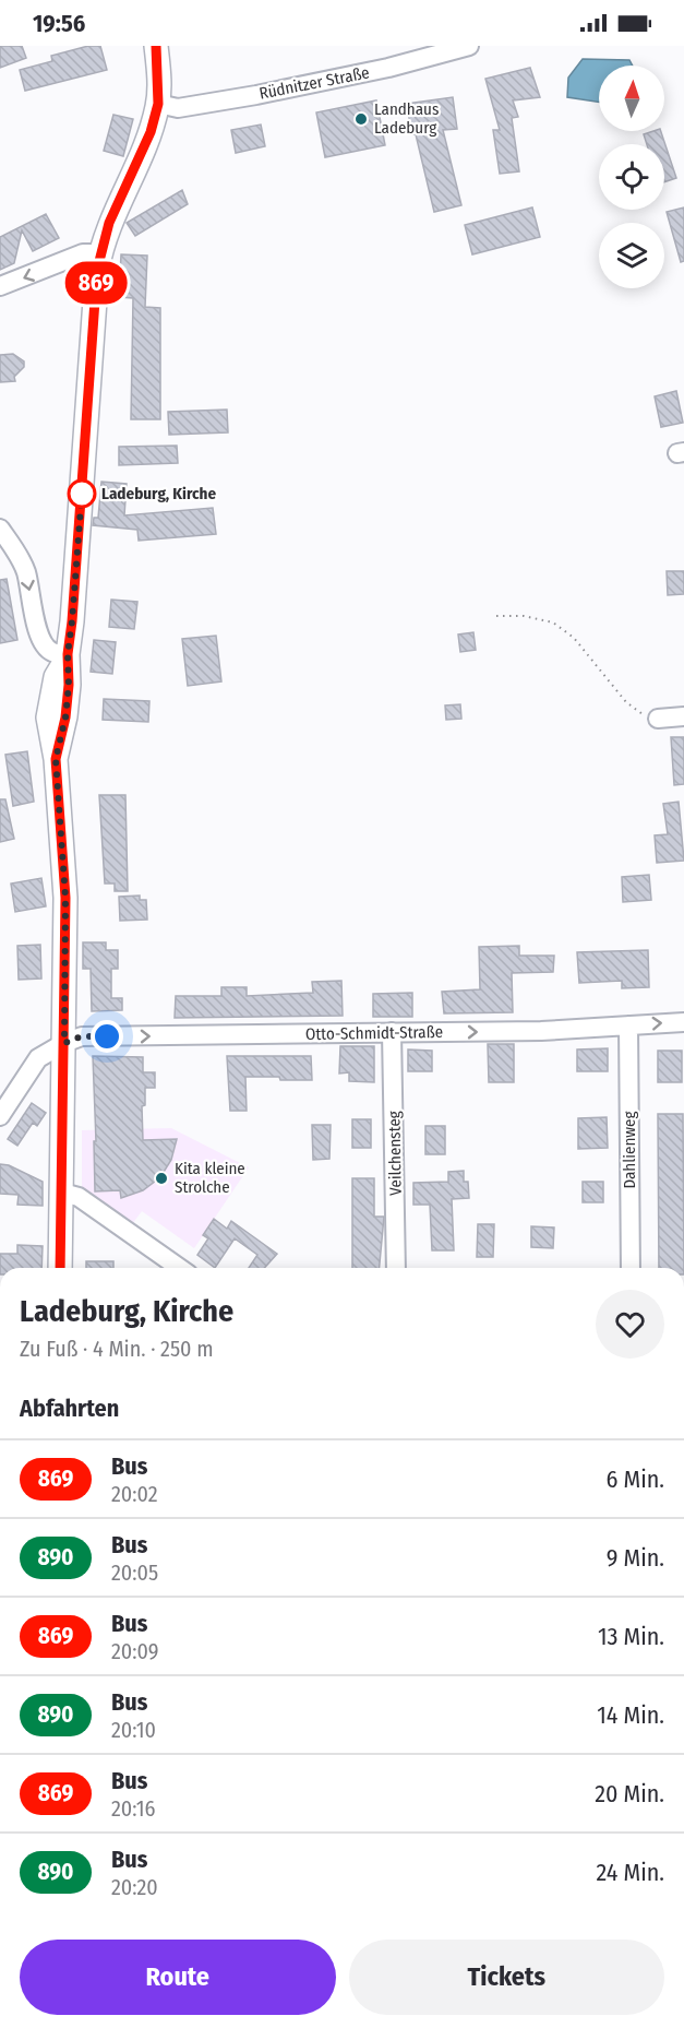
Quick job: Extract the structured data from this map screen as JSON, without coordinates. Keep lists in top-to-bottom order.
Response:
{
  "streets": {
    "street": [
      "Rüdnitzer Straße",
      "Otto-Schmidt-Straße",
      "Dahlienweg",
      "Veilchensteg"
    ]
  },
  "crossings": [
    ["Otto-Schmidt-Straße", "Dahlienweg"],
    ["Otto-Schmidt-Straße", "Veilchensteg"]
  ],
  "one_way": ["Otto-Schmidt-Straße"],
  "places": ["Landhaus Ladeburg", "Ladeburg, Kirche", "Kita kleine Strolche"],
  "lines": ["bus line 869"],
  "north": "top",
  "page": {
    "status": "19:56",
    "on_map": "869",
    "heading": [
      ["Ladeburg, Kirche", "Zu Fuß · 4 Min. · 250 m"],
      "Abfahrten"
    ],
    "list": [
      {
        "mark": "869",
        "name": "Bus",
        "note": "20:02",
        "value": "6 Min."
      },
      {
        "mark": "890",
        "name": "Bus",
        "note": "20:05",
        "value": "9 Min."
      },
      {
        "mark": "869",
        "name": "Bus",
        "note": "20:09",
        "value": "13 Min."
      },
      {
        "mark": "890",
        "name": "Bus",
        "note": "20:10",
        "value": "14 Min."
      },
      {
        "mark": "869",
        "name": "Bus",
        "note": "20:16",
        "value": "20 Min."
      },
      {
        "mark": "890",
        "name": "Bus",
        "note": "20:20",
        "value": "24 Min."
      }
    ],
    "buttons": ["Route", "Tickets"]
  }
}
